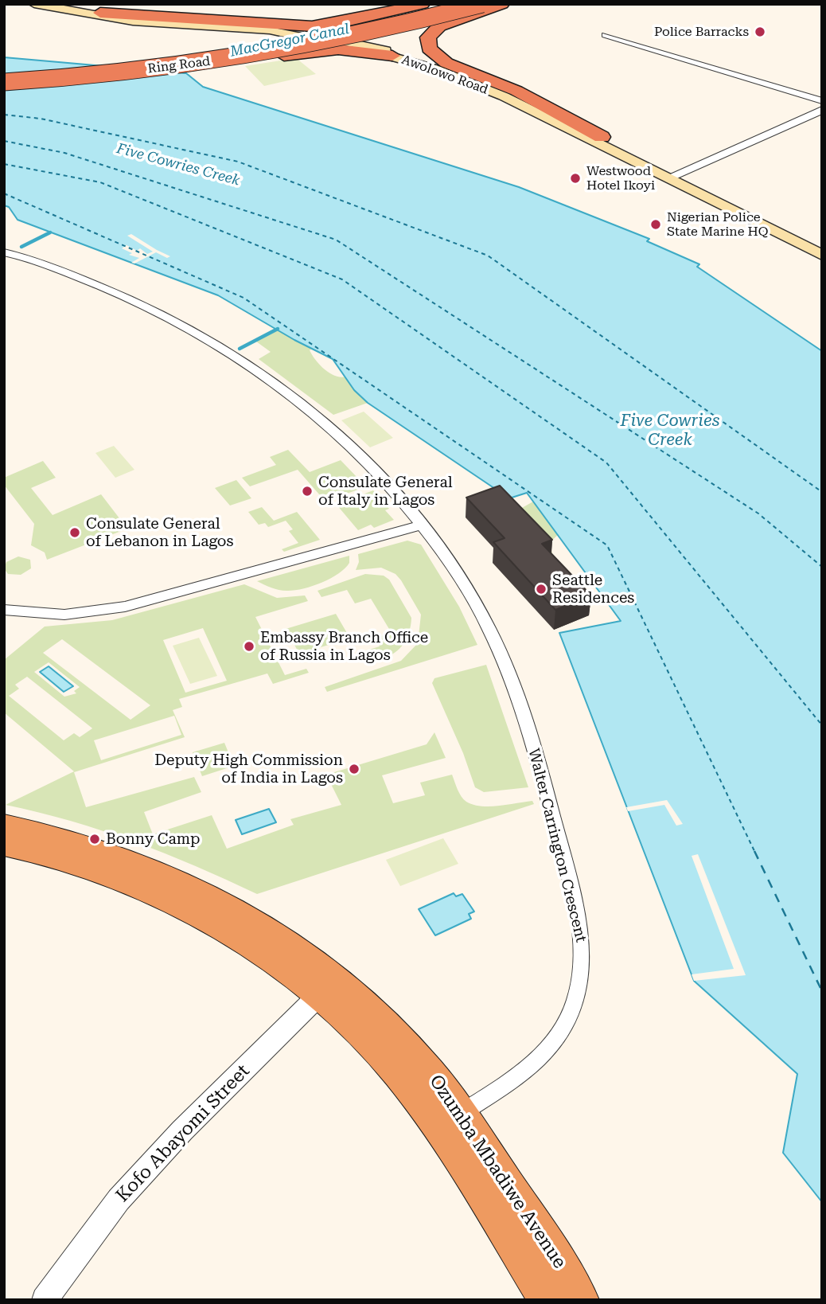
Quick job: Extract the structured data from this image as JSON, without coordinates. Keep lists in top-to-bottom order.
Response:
{
  "streets": {
    "highway": ["Ring Road", "Ozumba Mbadiwe Avenue"],
    "main road": ["Awolowo Road"],
    "street": ["Walter Carrington Crescent", "Kofo Abayomi Street"]
  },
  "crossings": [
    ["Walter Carrington Crescent", "Ozumba Mbadiwe Avenue"],
    ["Kofo Abayomi Street", "Ozumba Mbadiwe Avenue"]
  ],
  "water": ["MacGregor Canal", "Five Cowries Creek"],
  "places": [
    "Police Barracks",
    "Westwood Hotel Ikoyi",
    "Nigerian Police State Marine HQ",
    "Consulate General of Italy in Lagos",
    "Consulate General of Lebanon in Lagos",
    "Seattle Residences",
    "Embassy Branch Office of Russia in Lagos",
    "Deputy High Commission of India in Lagos",
    "Bonny Camp"
  ]
}
